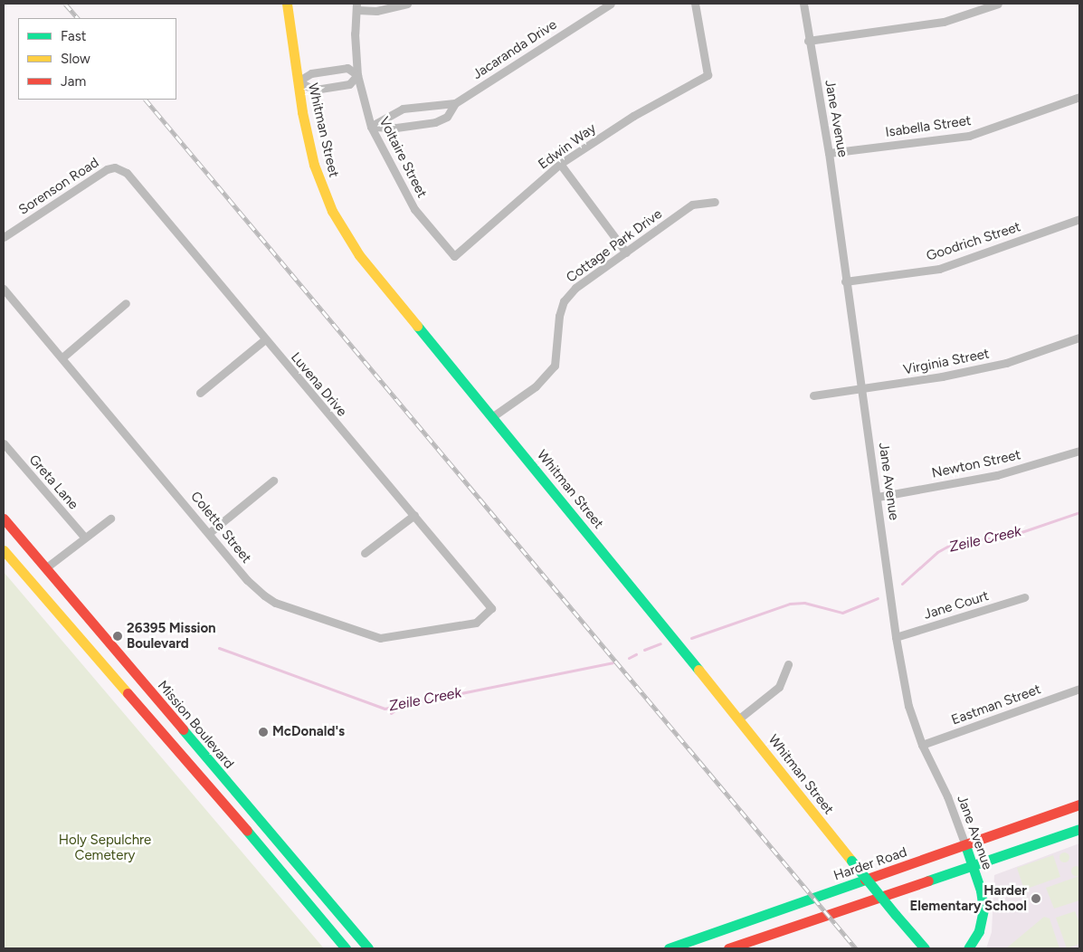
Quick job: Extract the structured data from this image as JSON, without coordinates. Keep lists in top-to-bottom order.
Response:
{
  "streets": {
    "main road": [
      "Jane Avenue",
      "Whitman Street",
      "Mission Boulevard",
      "Harder Road"
    ],
    "street": [
      "Jacaranda Drive",
      "Isabella Street",
      "Edwin Way",
      "Voltaire Street",
      "Sorenson Road",
      "Goodrich Street",
      "Cottage Park Drive",
      "Virginia Street",
      "Luvena Drive",
      "Newton Street",
      "Greta Lane",
      "Colette Street",
      "Jane Court",
      "Eastman Street"
    ]
  },
  "crossings": [
    ["Jacaranda Drive", "Voltaire Street"],
    ["Jane Avenue", "Isabella Street"],
    ["Jane Avenue", "Goodrich Street"],
    ["Jane Avenue", "Virginia Street"],
    ["Jane Avenue", "Newton Street"],
    ["Jane Avenue", "Jane Court"],
    ["Jane Avenue", "Eastman Street"],
    ["Jane Avenue", "Harder Road"],
    ["Whitman Street", "Cottage Park Drive"],
    ["Edwin Way", "Voltaire Street"],
    ["Sorenson Road", "Luvena Drive"],
    ["Luvena Drive", "Colette Street"]
  ],
  "water": ["Zeile Creek"],
  "parks": ["Holy Sepulchre Cemetery"],
  "places": ["26395 Mission Boulevard", "McDonald's", "Harder Elementary School"],
  "legend": ["Fast", "Slow", "Jam"]
}
